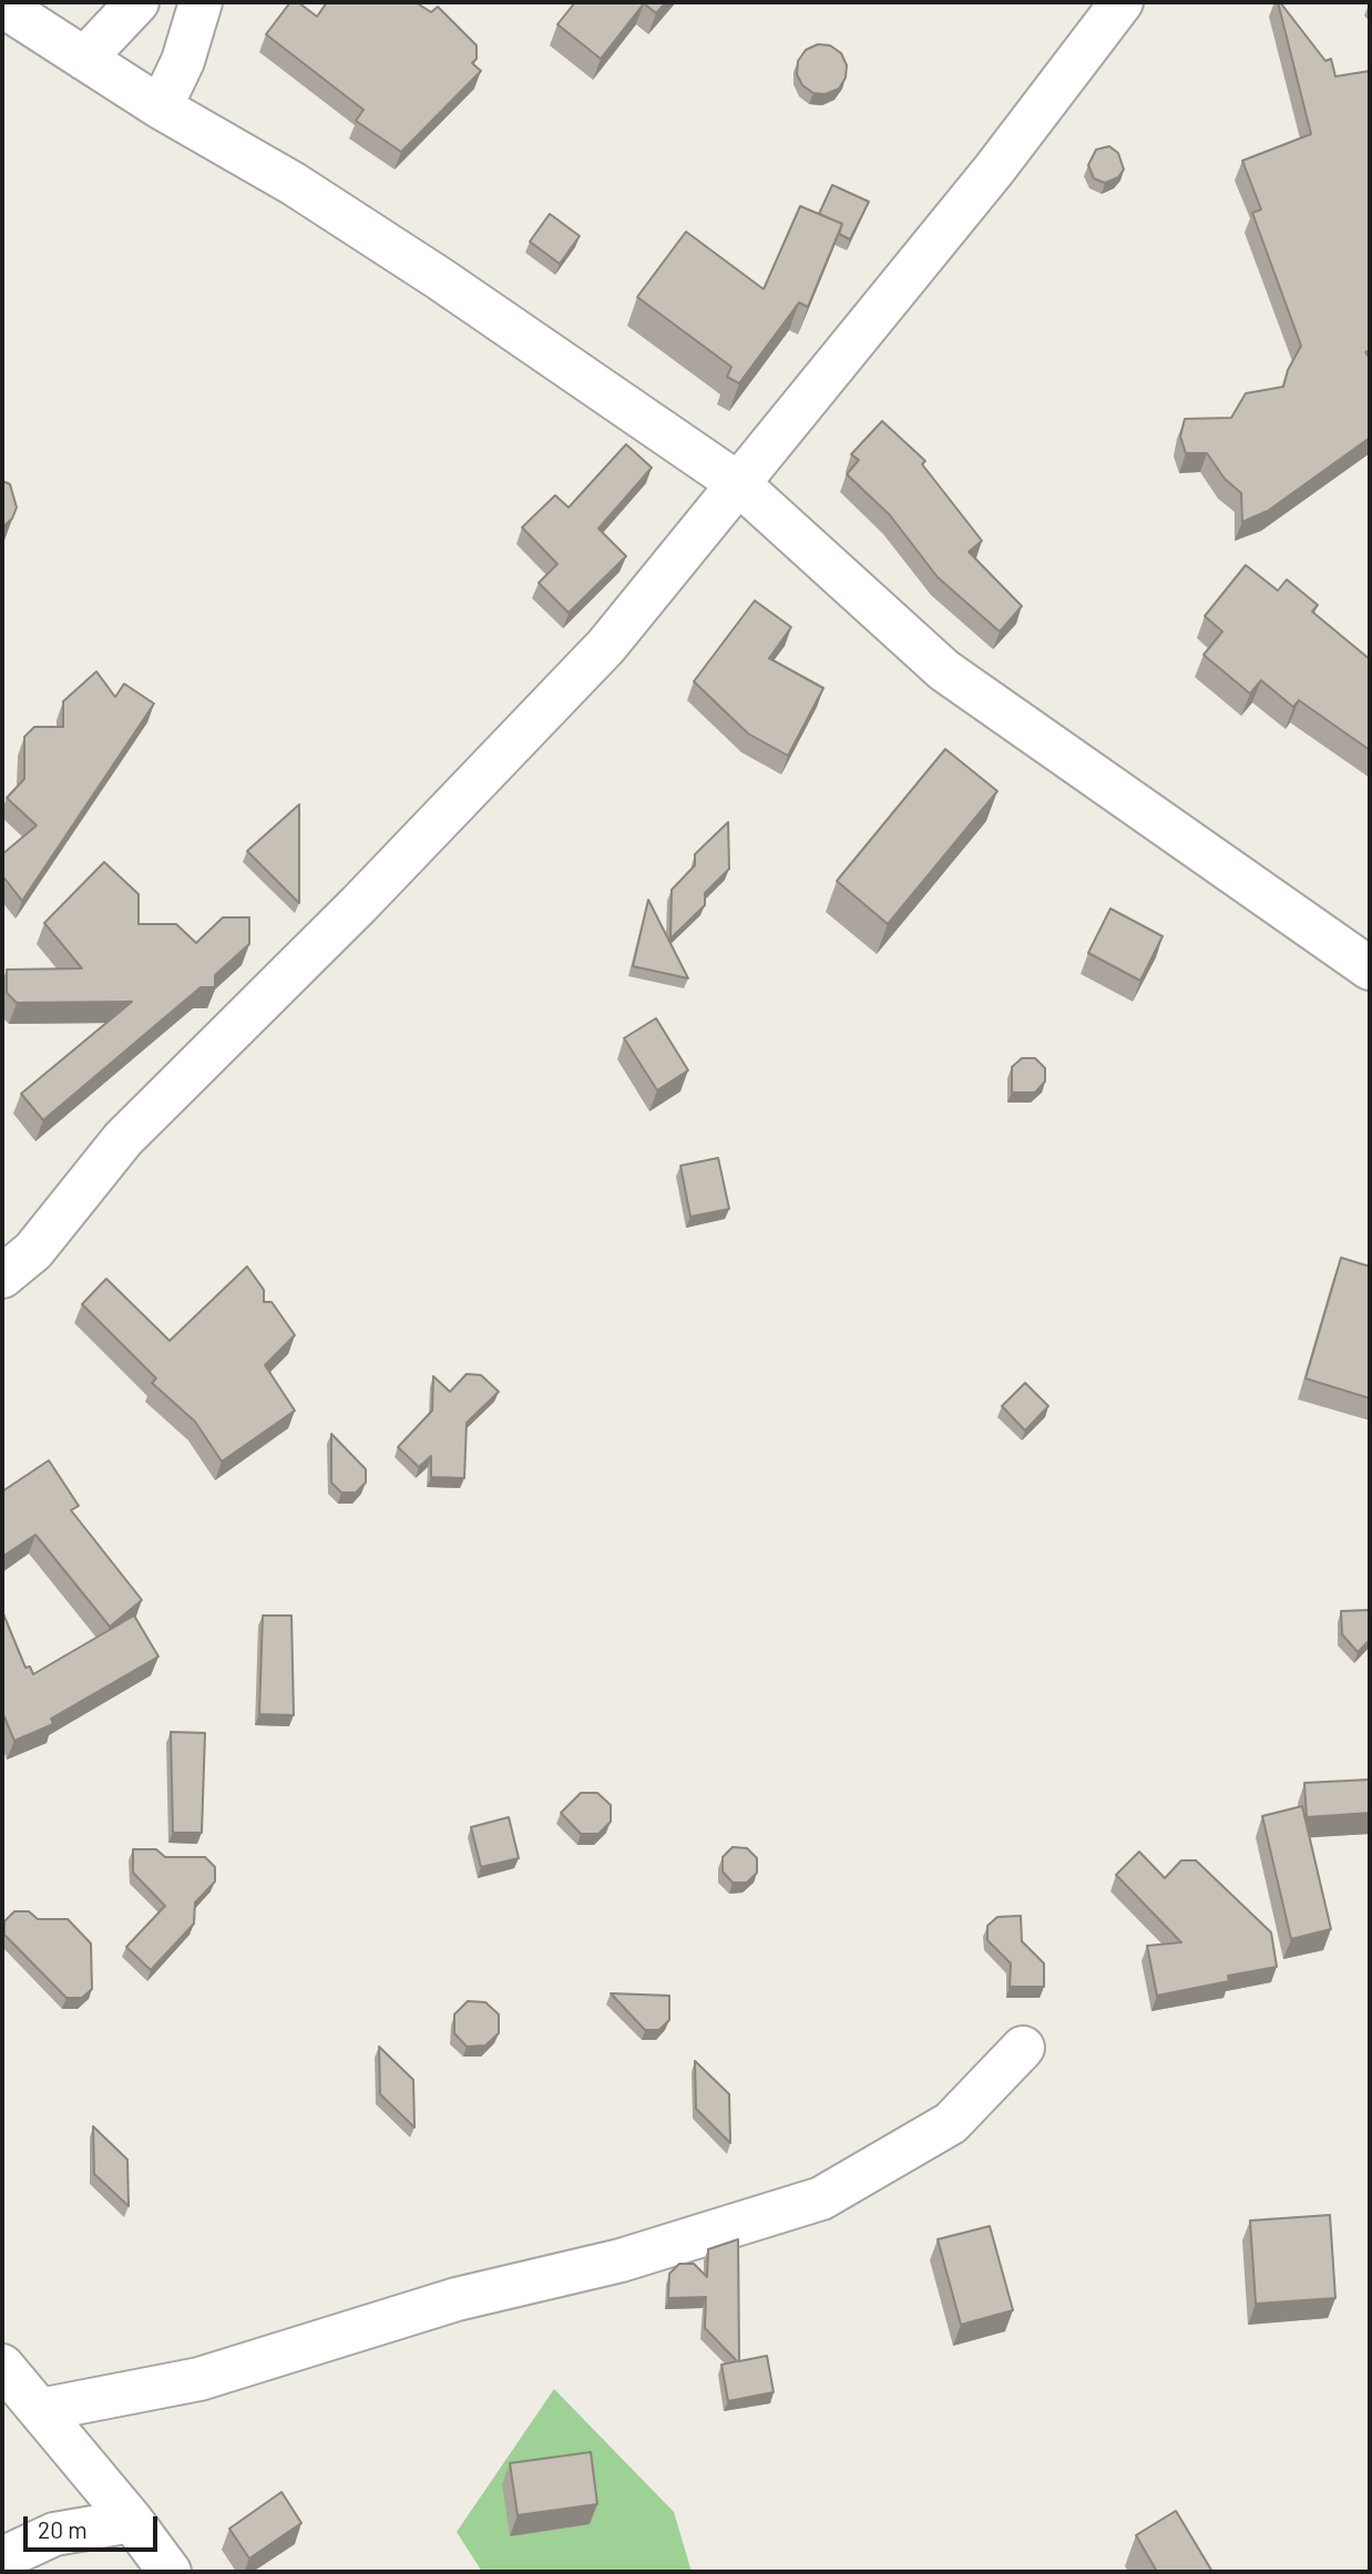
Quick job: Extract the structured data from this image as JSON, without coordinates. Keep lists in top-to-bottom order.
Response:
{
  "scale_bar": "20 m"
}
